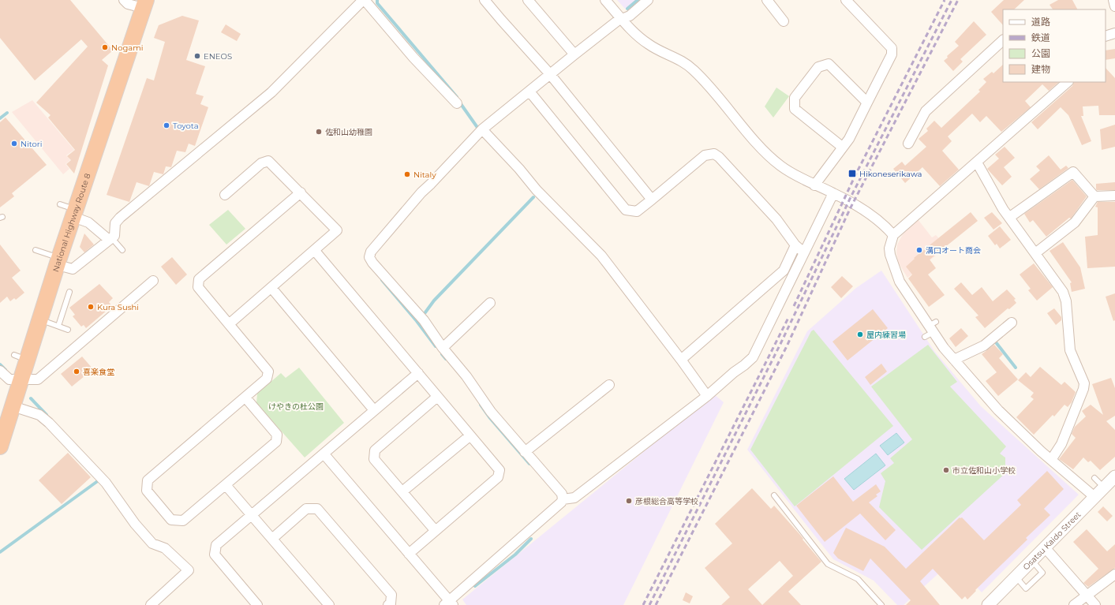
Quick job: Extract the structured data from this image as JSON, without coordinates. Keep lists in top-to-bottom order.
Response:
{
  "streets": {
    "highway": ["National Highway Route 8"],
    "street": ["Osatsu Kaido Street"]
  },
  "parks": ["けやきの杜公園"],
  "places": {
    "other": [
      "Nogami",
      "ENEOS",
      "Toyota",
      "佐和山幼稚園",
      "Nitori",
      "Nitaly",
      "溝口オート商会",
      "Kura Sushi",
      "屋内練習場",
      "喜楽食堂",
      "市立佐和山小学校",
      "彦根総合高等学校"
    ],
    "transit": ["Hikoneserikawa"]
  },
  "legend": [
    "道路",
    "鉄道",
    "公園",
    "建物"
  ]
}
